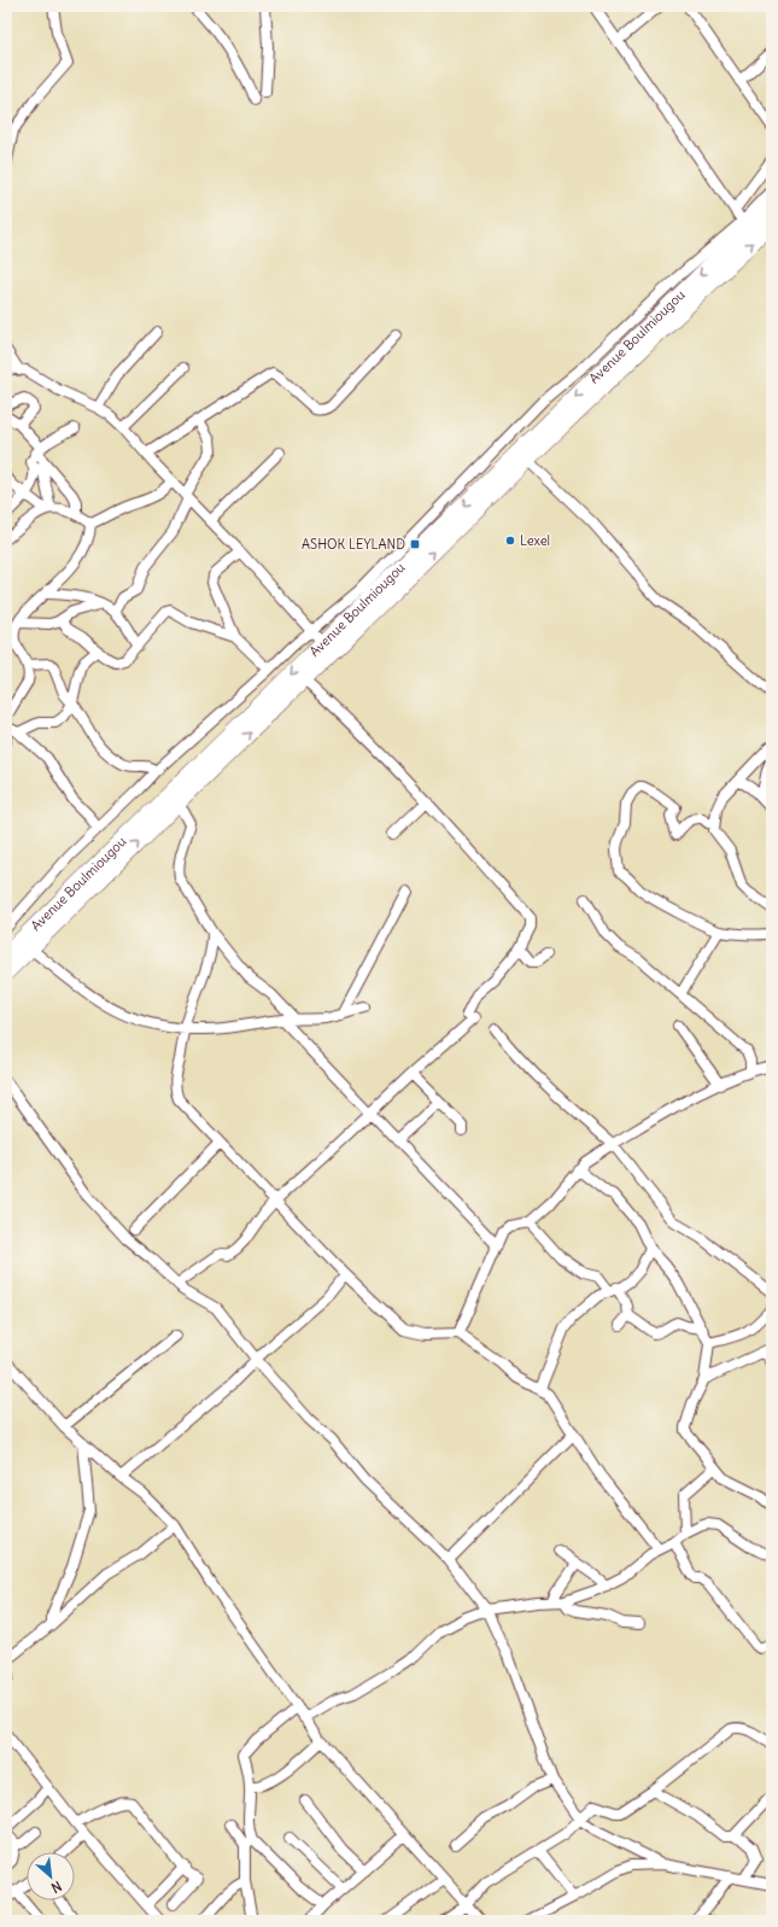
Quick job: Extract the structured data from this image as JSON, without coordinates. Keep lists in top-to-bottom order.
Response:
{
  "streets": {
    "highway": ["Avenue Boulmiougou"]
  },
  "places": {
    "other": ["Lexel"],
    "transit": ["ASHOK LEYLAND"]
  },
  "north": "bottom right"
}
